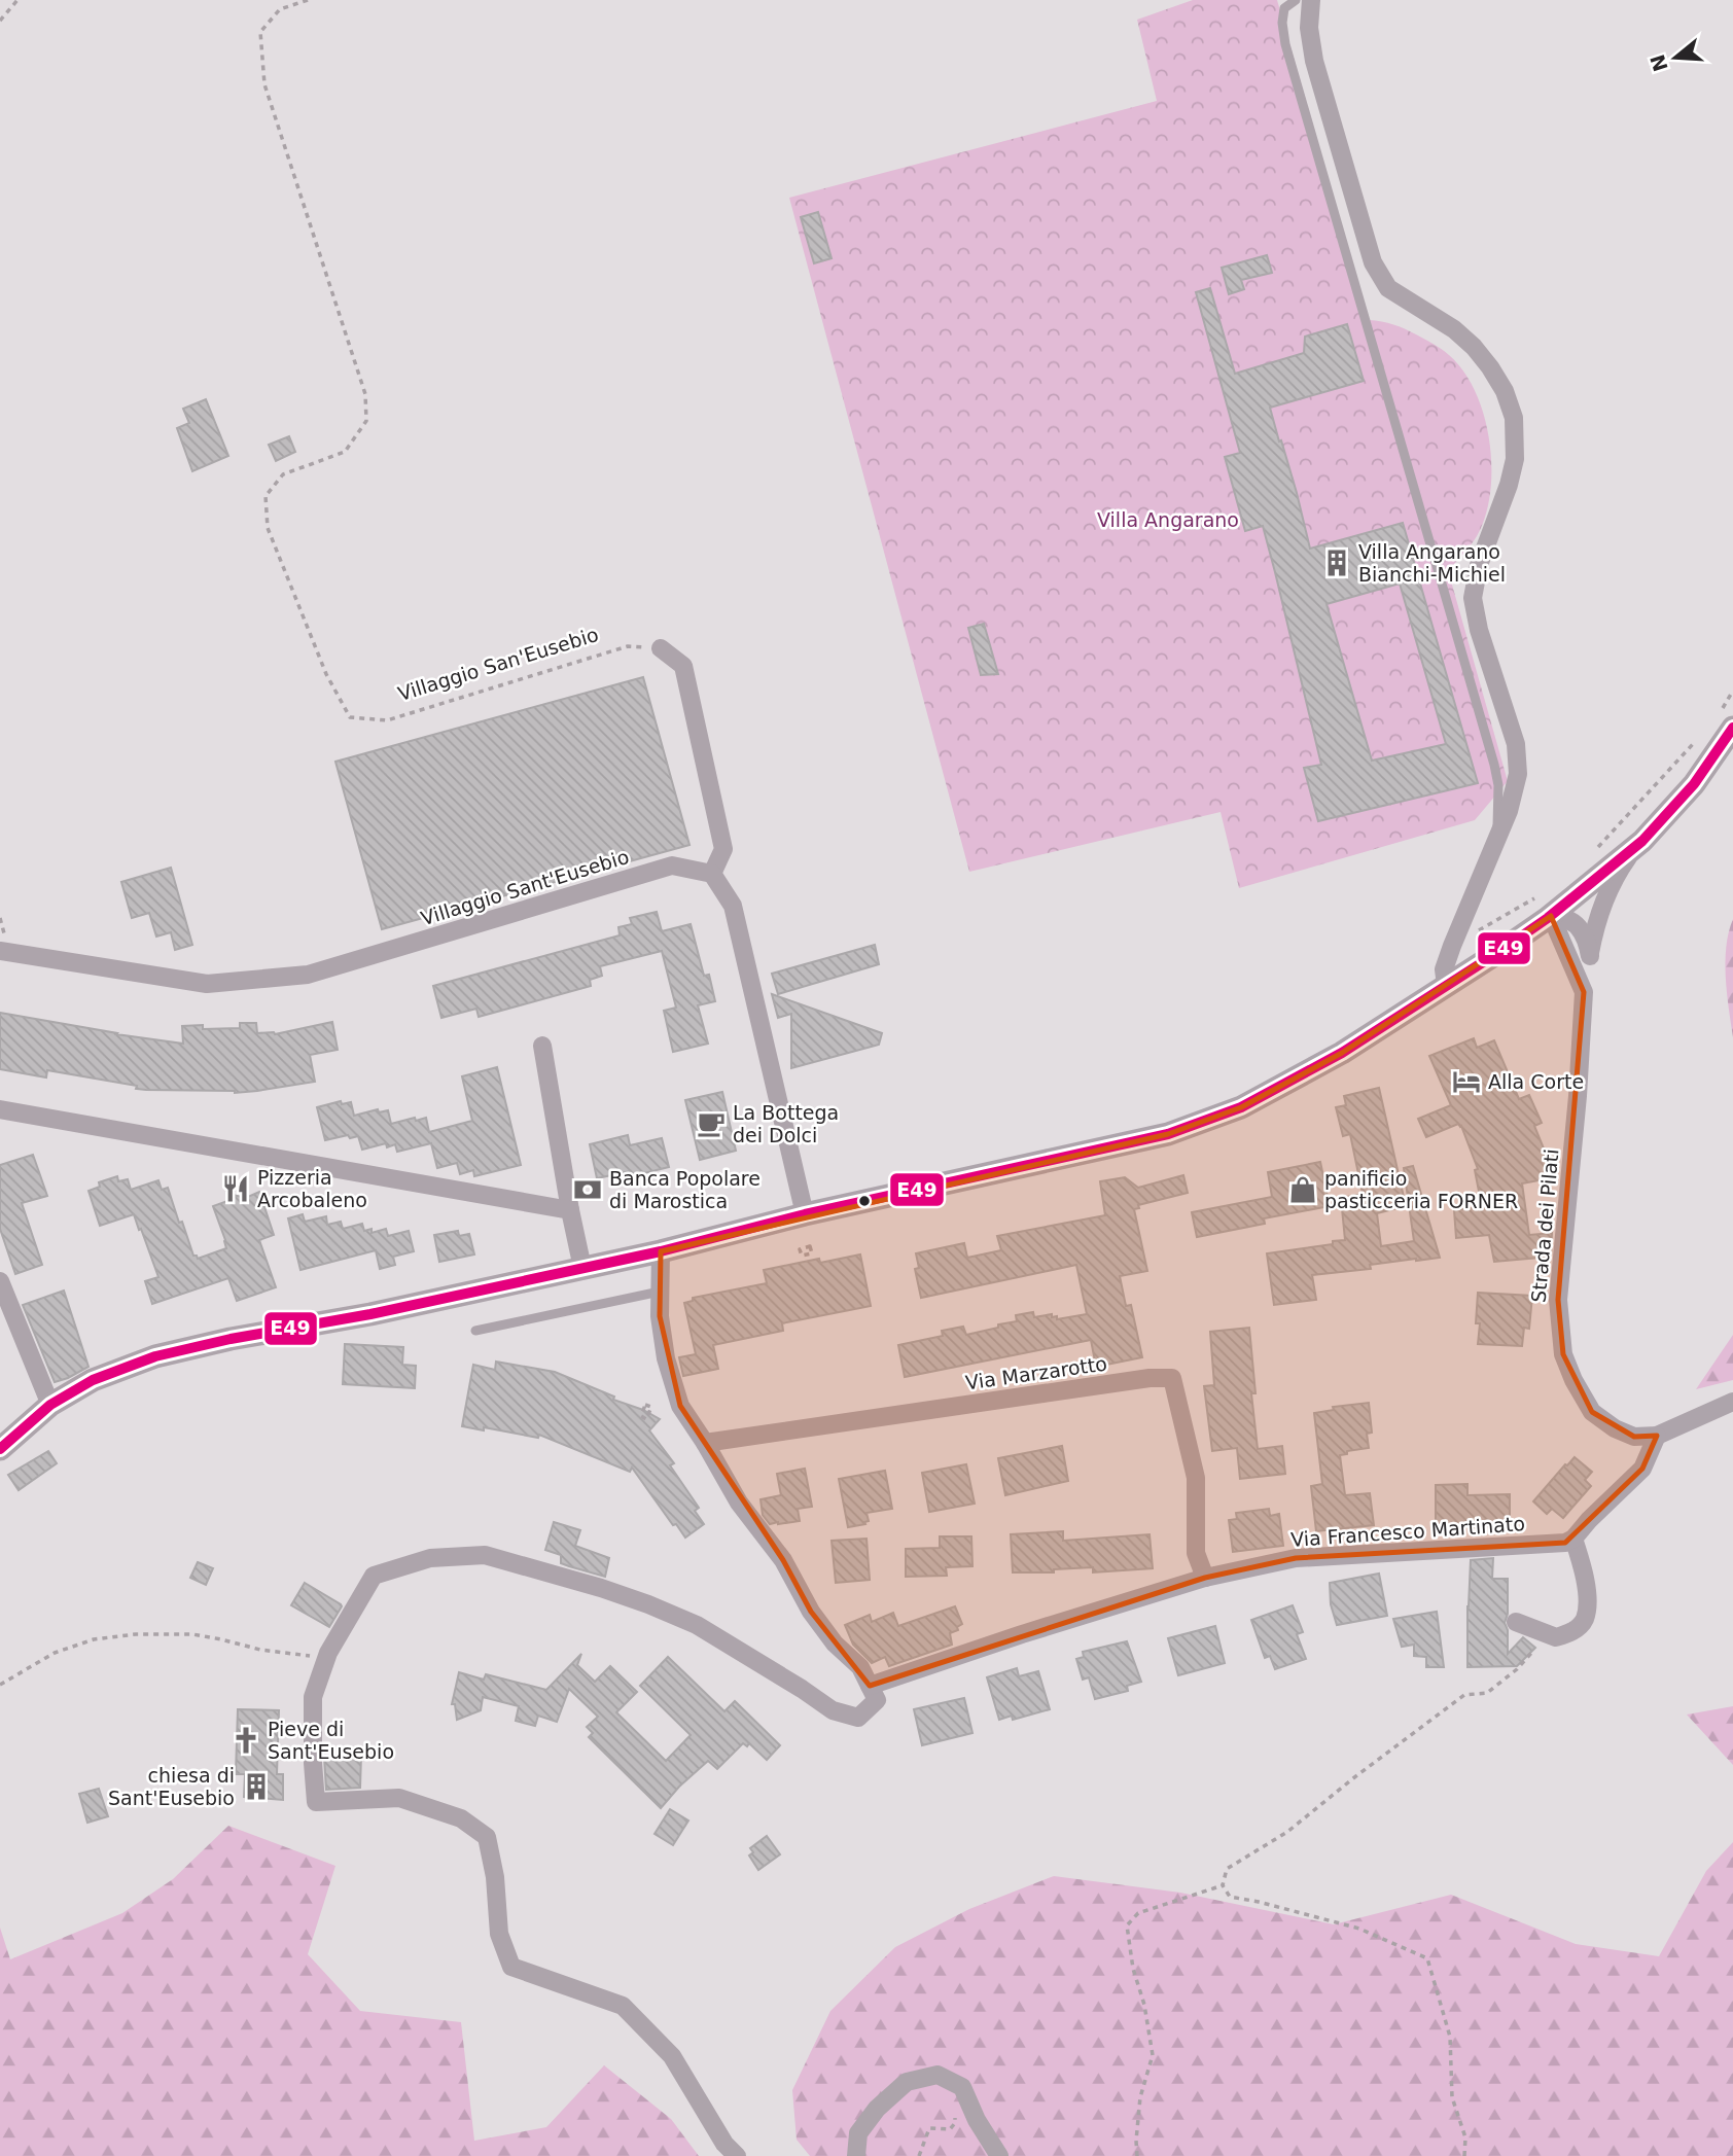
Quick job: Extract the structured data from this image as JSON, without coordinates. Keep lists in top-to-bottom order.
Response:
{
  "streets": {
    "street": [
      "Villaggio Sant'Eusebio",
      "Strada dei Pilati",
      "Via Marzarotto",
      "Via Francesco Martinato"
    ],
    "path": ["Villaggio San'Eusebio"]
  },
  "crossings": [
    ["Via Marzarotto", "Via Francesco Martinato"]
  ],
  "parks": ["Villa Angarano"],
  "places": {
    "building": ["Villa Angarano Bianchi-Michiel", "chiesa di Sant'Eusebio"],
    "hotel": ["Alla Corte"],
    "cafe": ["La Bottega dei Dolci"],
    "restaurant": ["Pizzeria Arcobaleno"],
    "bank": ["Banca Popolare di Marostica"],
    "shop": ["panificio pasticceria FORNER"],
    "church": ["Pieve di Sant'Eusebio"]
  },
  "lines": ["transit line E49"],
  "north": "left"
}
